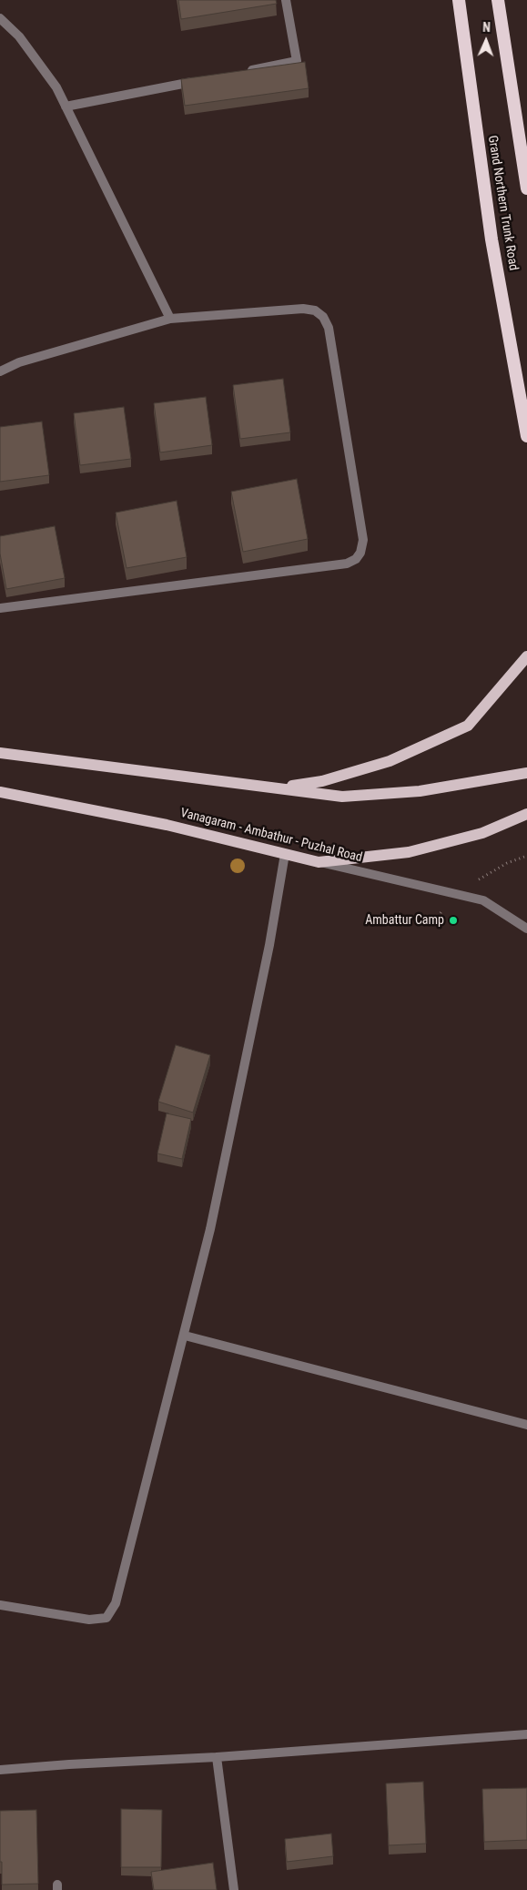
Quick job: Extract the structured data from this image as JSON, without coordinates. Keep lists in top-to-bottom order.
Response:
{
  "streets": {
    "highway": ["Grand Northern Trunk Road"],
    "main road": ["Vanagaram - Ambathur - Puzhal Road"]
  },
  "places": ["Ambattur Camp"],
  "north": "top"
}
